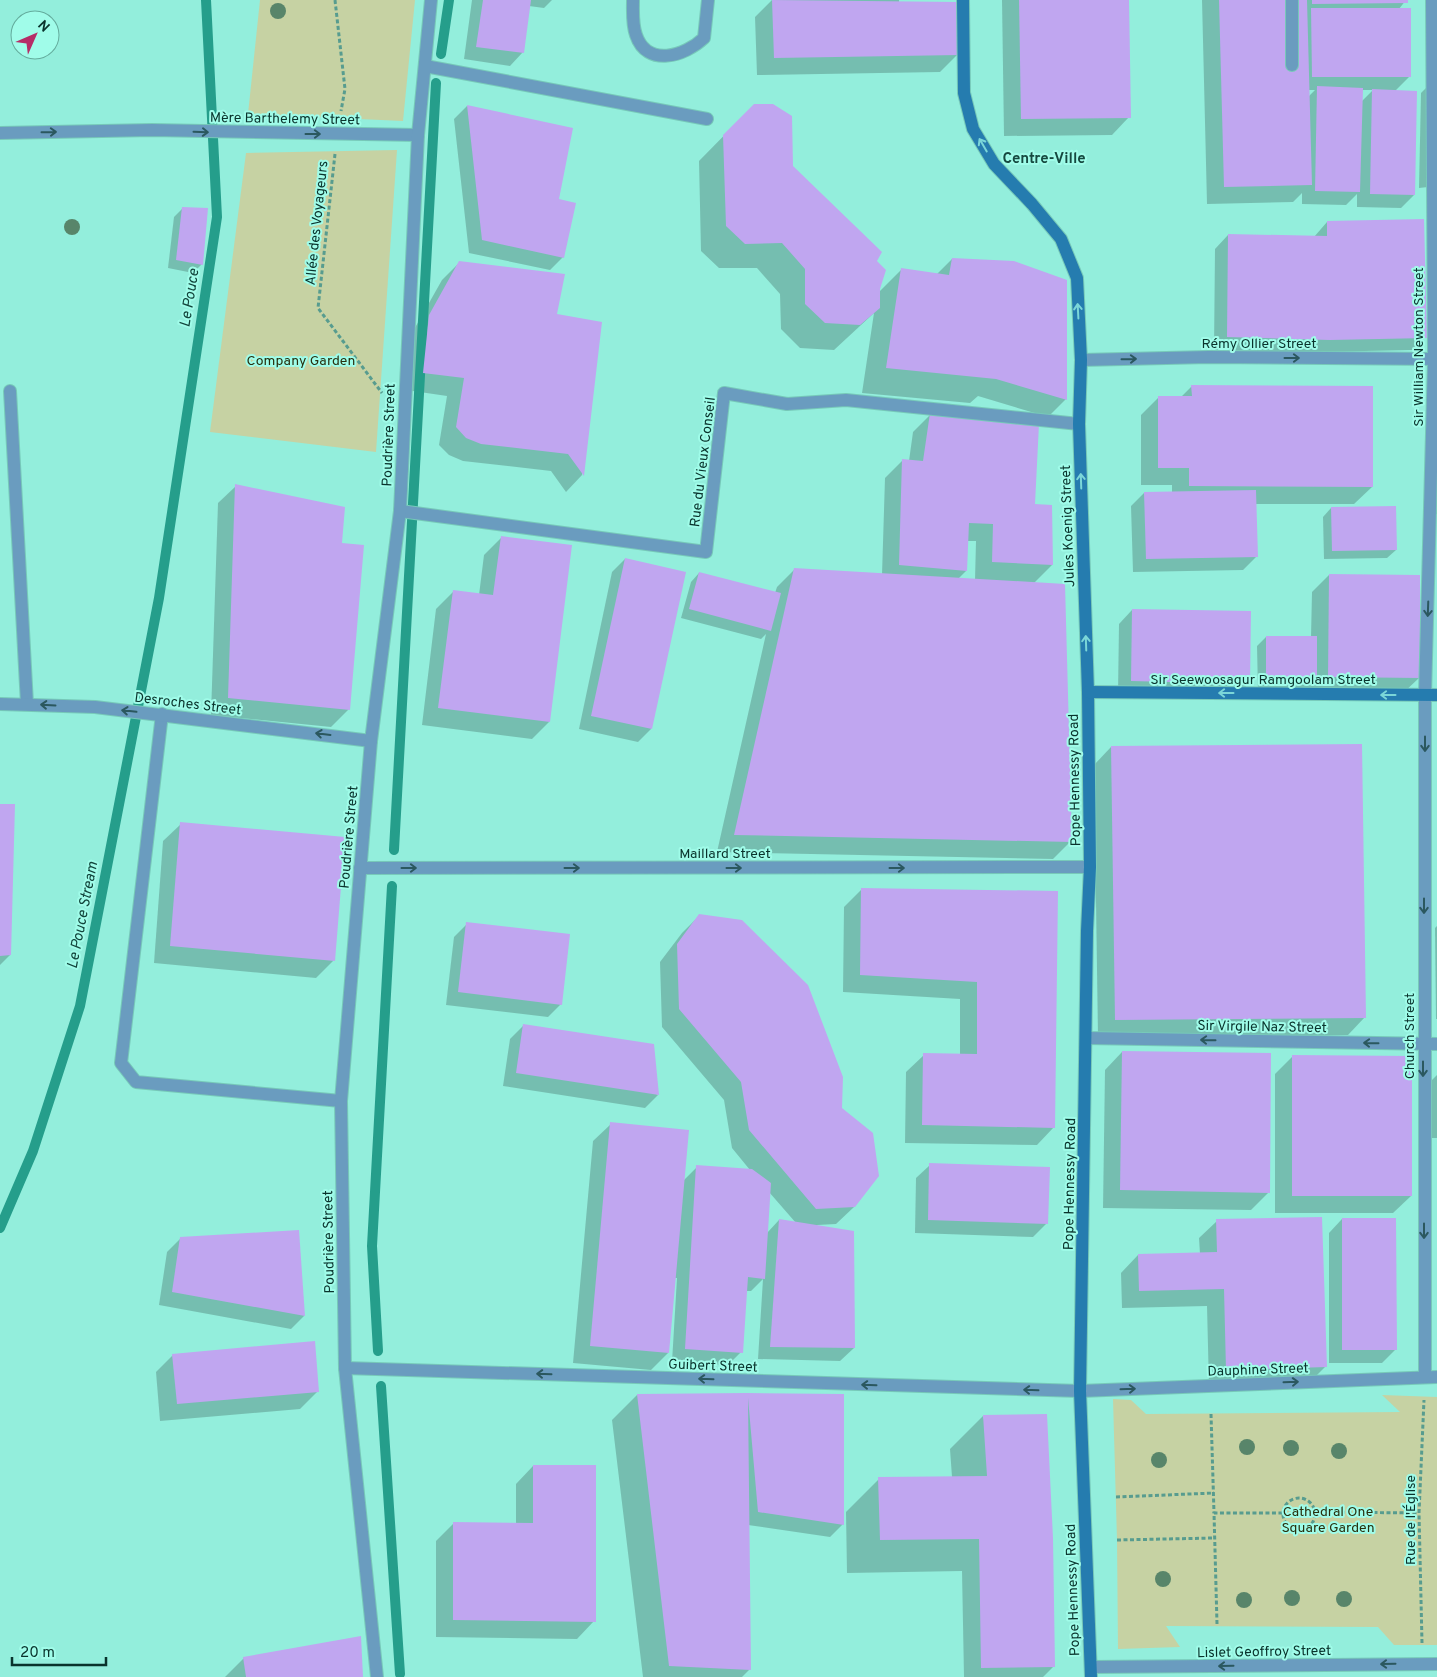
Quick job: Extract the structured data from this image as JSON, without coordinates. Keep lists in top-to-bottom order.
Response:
{
  "streets": {
    "main road": ["Jules Koenig Street", "Sir Seewoosagur Ramgoolam Street", "Pope Hennessy Road"],
    "street": [
      "Mère Barthelemy Street",
      "Rémy Ollier Street",
      "Sir William Newton Street",
      "Poudrière Street",
      "Rue du Vieux Conseil",
      "Desroches Street",
      "Maillard Street",
      "Sir Virgile Naz Street",
      "Church Street",
      "Guibert Street",
      "Dauphine Street",
      "Lislet Geoffroy Street"
    ],
    "path": ["Allée des Voyageurs", "Rue de l'Église"]
  },
  "crossings": [
    ["Mère Barthelemy Street", "Allée des Voyageurs"],
    ["Mère Barthelemy Street", "Poudrière Street"],
    ["Allée des Voyageurs", "Poudrière Street"],
    ["Rémy Ollier Street", "Sir William Newton Street"],
    ["Rémy Ollier Street", "Jules Koenig Street"],
    ["Sir William Newton Street", "Sir Seewoosagur Ramgoolam Street"],
    ["Sir William Newton Street", "Church Street"],
    ["Poudrière Street", "Rue du Vieux Conseil"],
    ["Poudrière Street", "Desroches Street"],
    ["Poudrière Street", "Maillard Street"],
    ["Poudrière Street", "Guibert Street"],
    ["Rue du Vieux Conseil", "Jules Koenig Street"],
    ["Jules Koenig Street", "Sir Seewoosagur Ramgoolam Street"],
    ["Jules Koenig Street", "Pope Hennessy Road"],
    ["Sir Seewoosagur Ramgoolam Street", "Pope Hennessy Road"],
    ["Sir Seewoosagur Ramgoolam Street", "Church Street"],
    ["Pope Hennessy Road", "Maillard Street"],
    ["Pope Hennessy Road", "Sir Virgile Naz Street"],
    ["Pope Hennessy Road", "Guibert Street"],
    ["Pope Hennessy Road", "Dauphine Street"],
    ["Pope Hennessy Road", "Lislet Geoffroy Street"],
    ["Sir Virgile Naz Street", "Church Street"],
    ["Church Street", "Dauphine Street"],
    ["Church Street", "Rue de l'Église"],
    ["Guibert Street", "Dauphine Street"],
    ["Dauphine Street", "Rue de l'Église"],
    ["Rue de l'Église", "Lislet Geoffroy Street"]
  ],
  "one_way": [
    "Mère Barthelemy Street",
    "Rémy Ollier Street",
    "Sir William Newton Street",
    "Jules Koenig Street",
    "Sir Seewoosagur Ramgoolam Street",
    "Desroches Street",
    "Maillard Street",
    "Sir Virgile Naz Street",
    "Church Street",
    "Guibert Street",
    "Dauphine Street",
    "Lislet Geoffroy Street"
  ],
  "districts": ["Centre-Ville"],
  "water": ["Le Pouce", "Le Pouce Stream"],
  "parks": ["Company Garden", "Cathedral One Square Garden"],
  "scale_bar": "20 m",
  "north": "top right"
}
